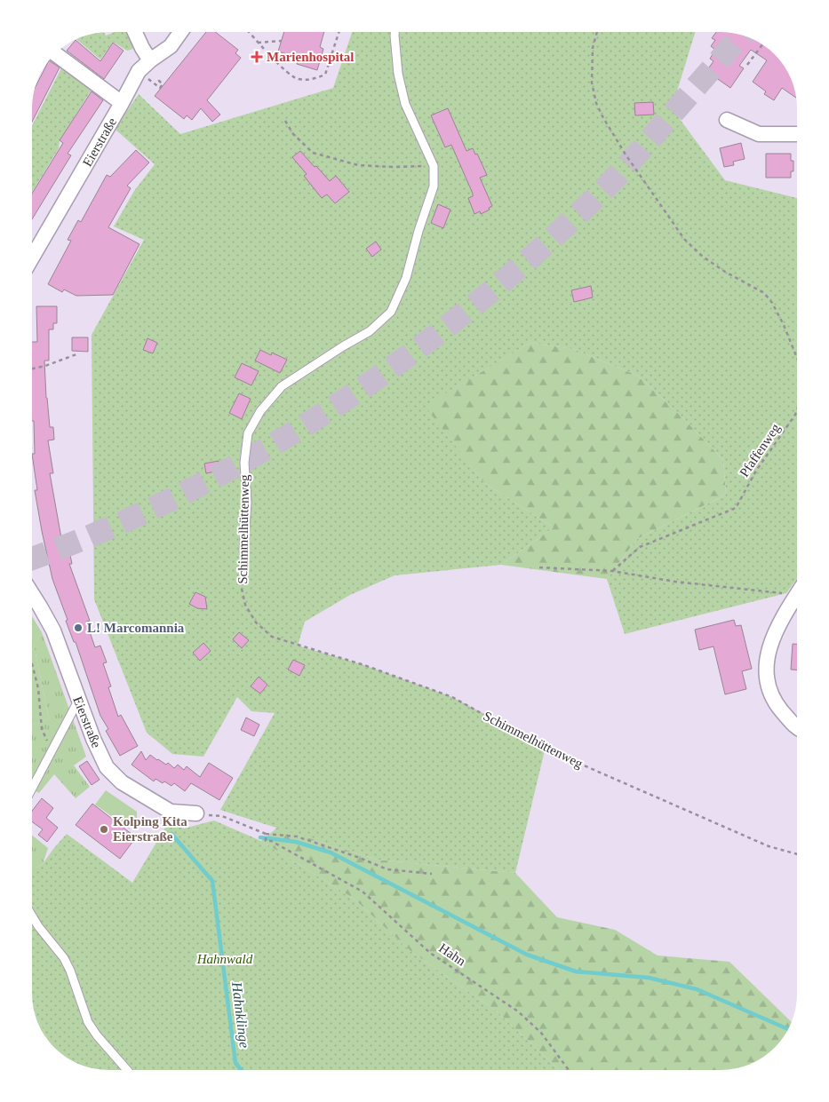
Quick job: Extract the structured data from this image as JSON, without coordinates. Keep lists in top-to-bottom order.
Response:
{
  "streets": {
    "street": ["Eierstraße"],
    "lane": ["Schimmelhüttenweg"],
    "path": ["Pfaffenweg", "Hahn"]
  },
  "water": ["Hahnklinge"],
  "parks": ["Hahnwald"],
  "places": {
    "health": ["Marienhospital"],
    "other": ["L! Marcomannia", "Kolping Kita Eierstraße"]
  }
}
